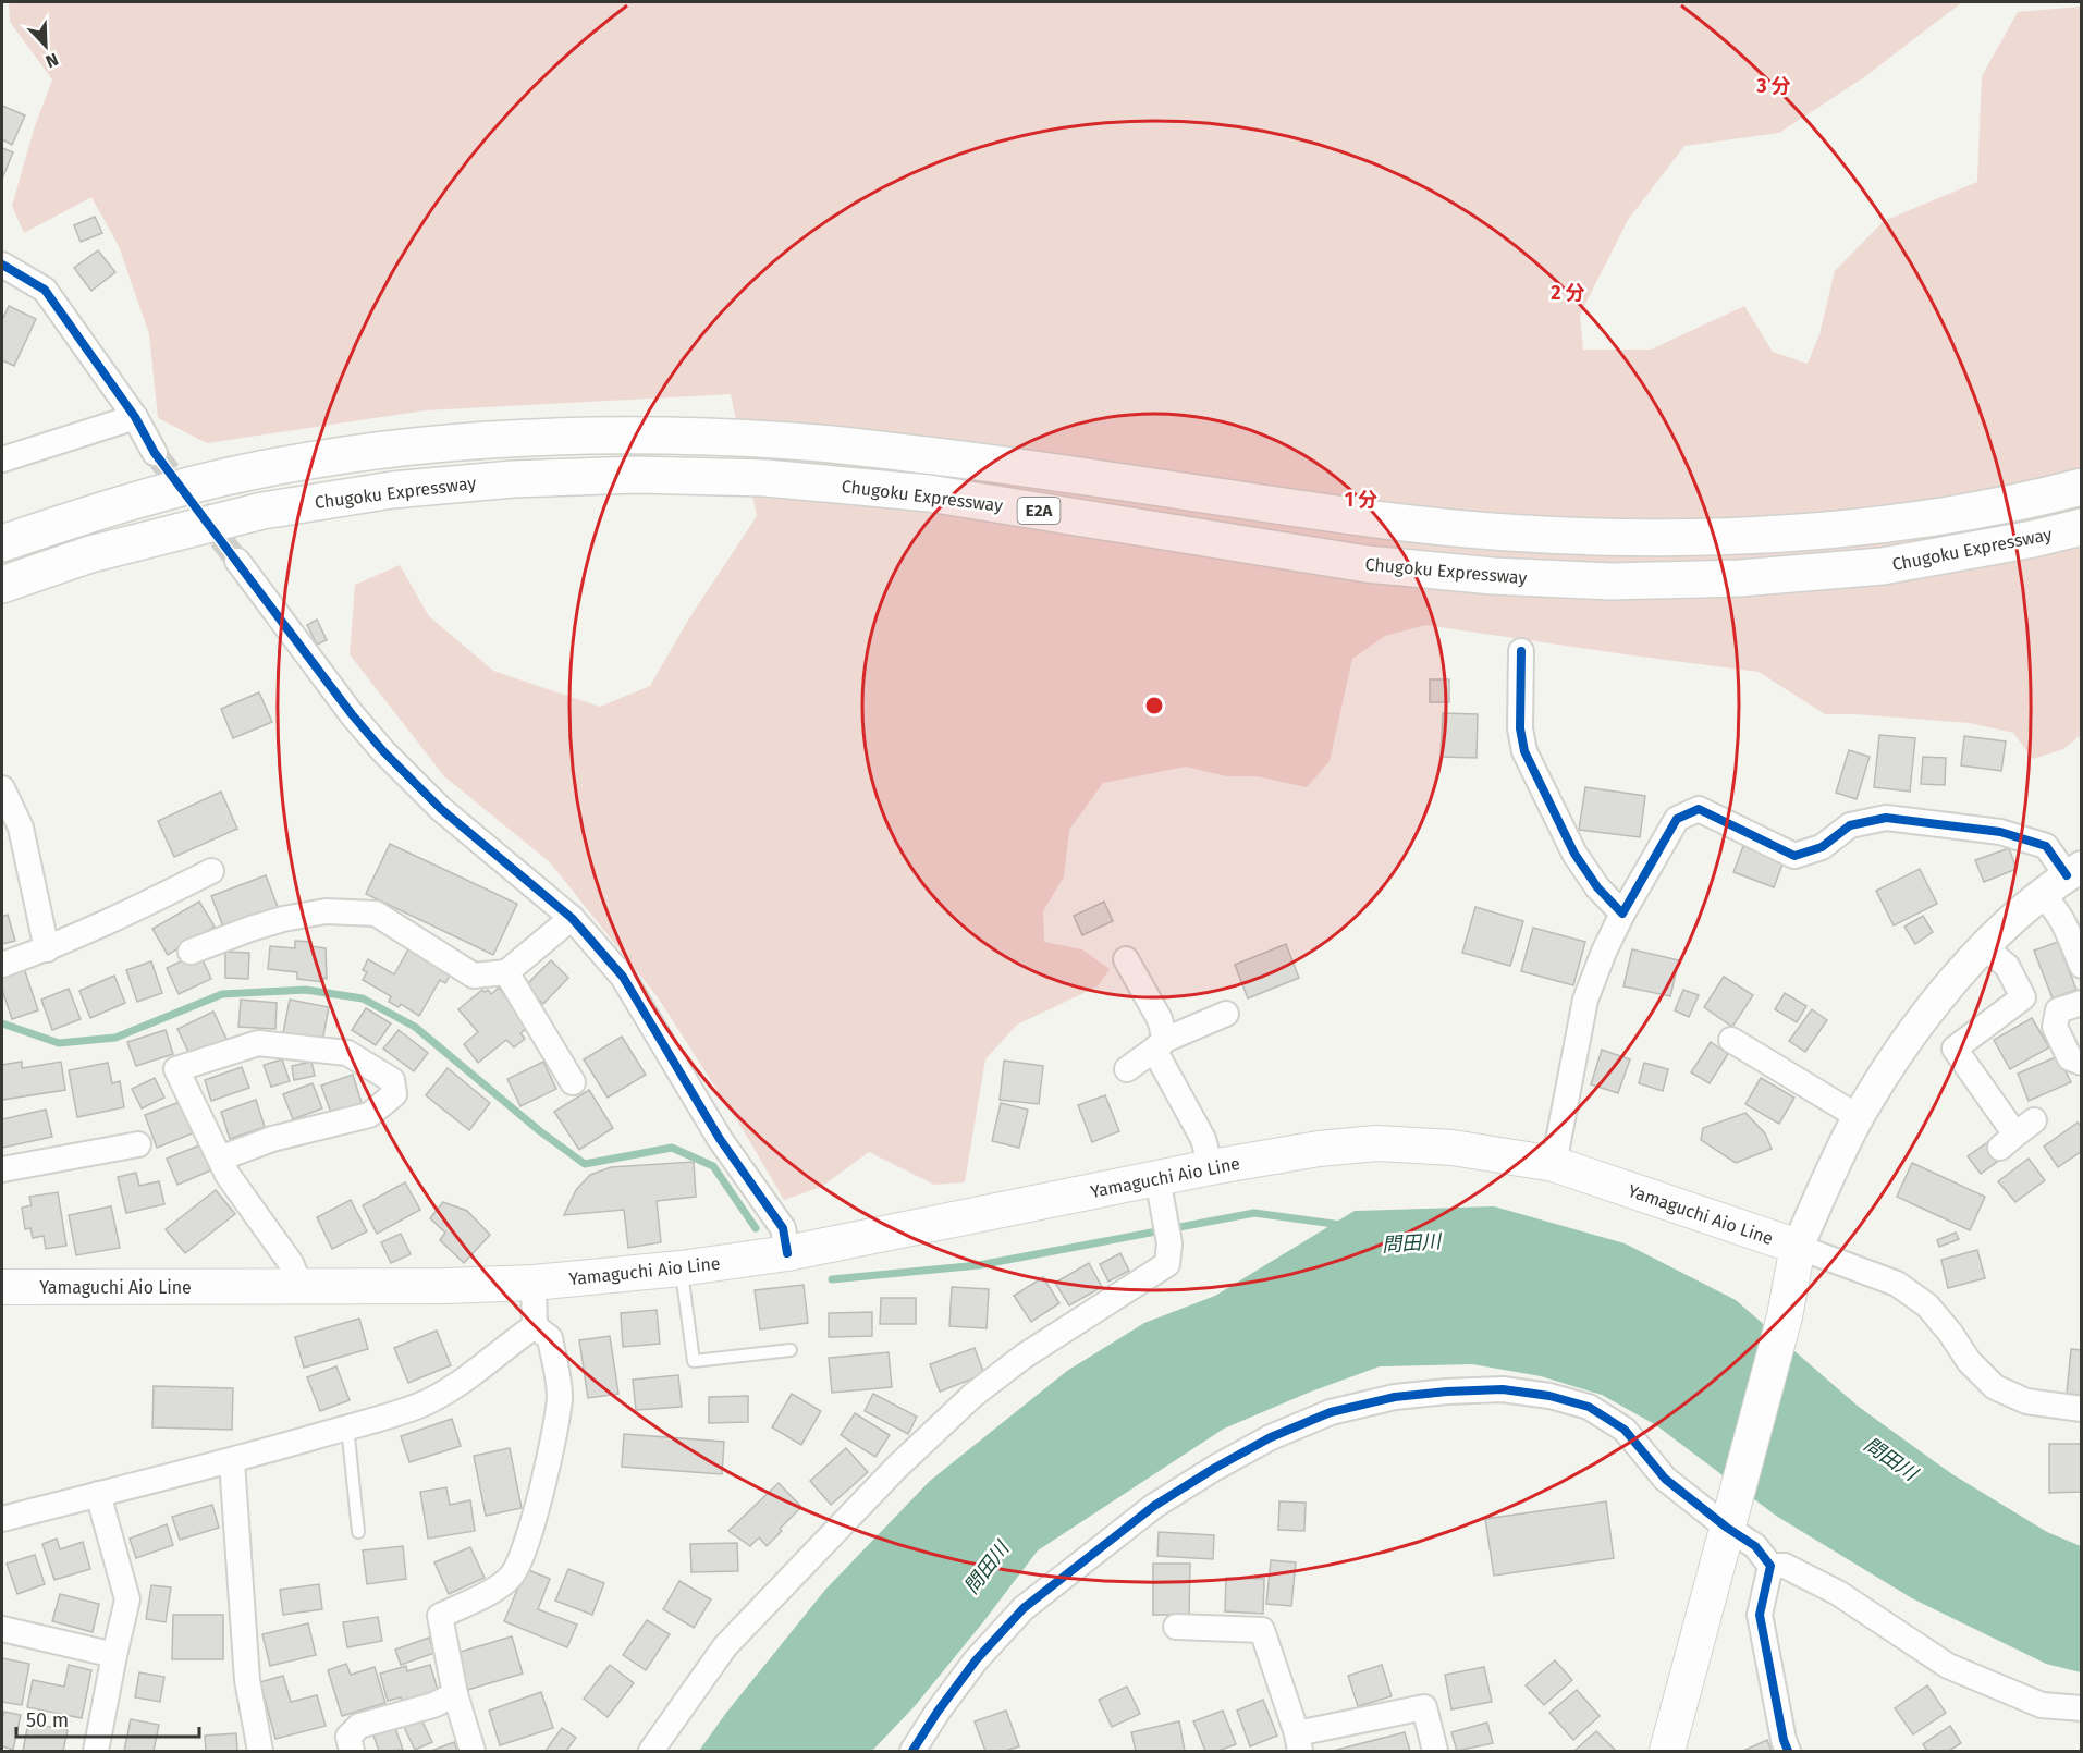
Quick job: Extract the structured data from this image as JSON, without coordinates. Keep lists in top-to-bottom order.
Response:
{
  "streets": {
    "highway": ["Chugoku Expressway", "E2A"],
    "main road": ["Yamaguchi Aio Line"]
  },
  "water": ["問田川"],
  "scale_bar": "50 m",
  "north": "bottom right",
  "rings": ["3 分", "2 分", "1 分"]
}
